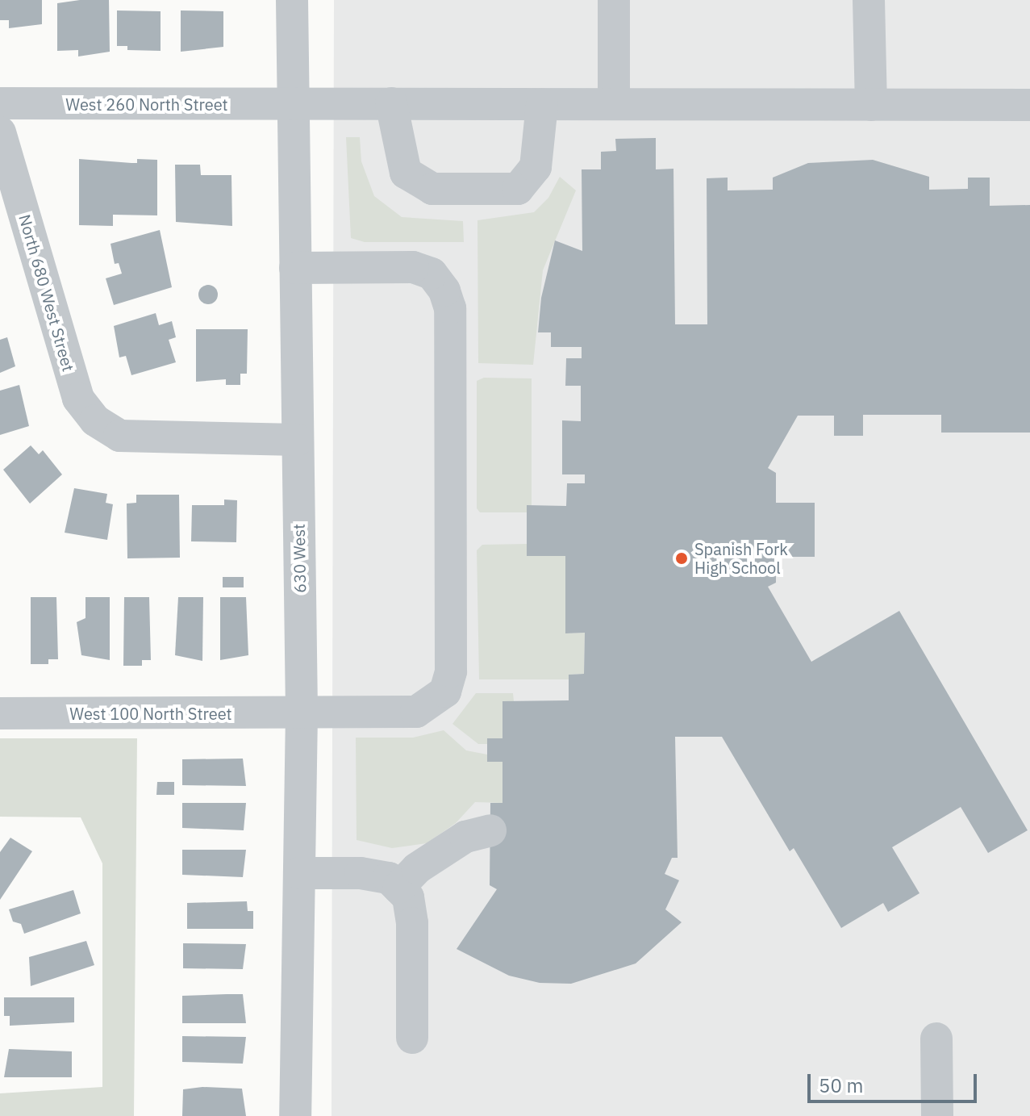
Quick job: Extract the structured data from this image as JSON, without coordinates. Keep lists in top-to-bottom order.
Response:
{
  "streets": {
    "street": [
      "West 260 North Street",
      "North 680 West Street",
      "630 West",
      "West 100 North Street"
    ]
  },
  "crossings": [
    ["West 260 North Street", "630 West"],
    ["North 680 West Street", "630 West"],
    ["630 West", "West 100 North Street"]
  ],
  "places": ["Spanish Fork High School"],
  "scale_bar": "50 m"
}
